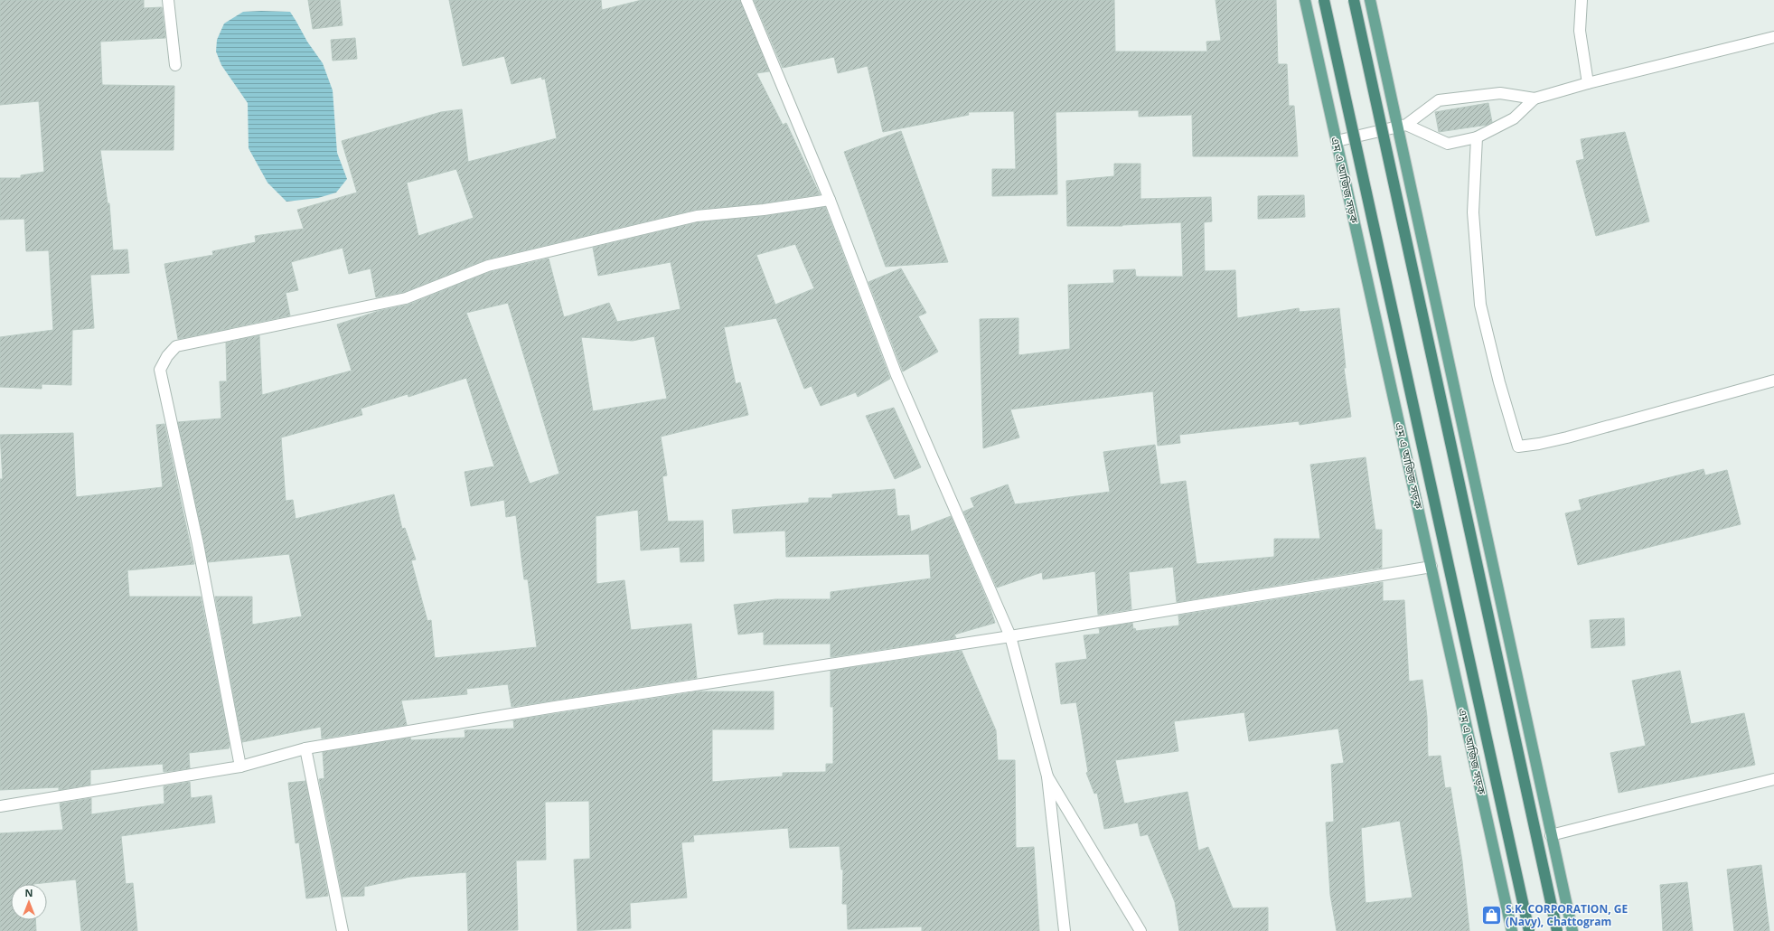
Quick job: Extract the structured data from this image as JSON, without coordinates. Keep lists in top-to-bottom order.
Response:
{
  "streets": {
    "main road": ["এম এ আজিজ সড়ক"]
  },
  "places": {
    "shop": ["S.K. CORPORATION, GE (Navy), Chattogram"]
  },
  "north": "top"
}
